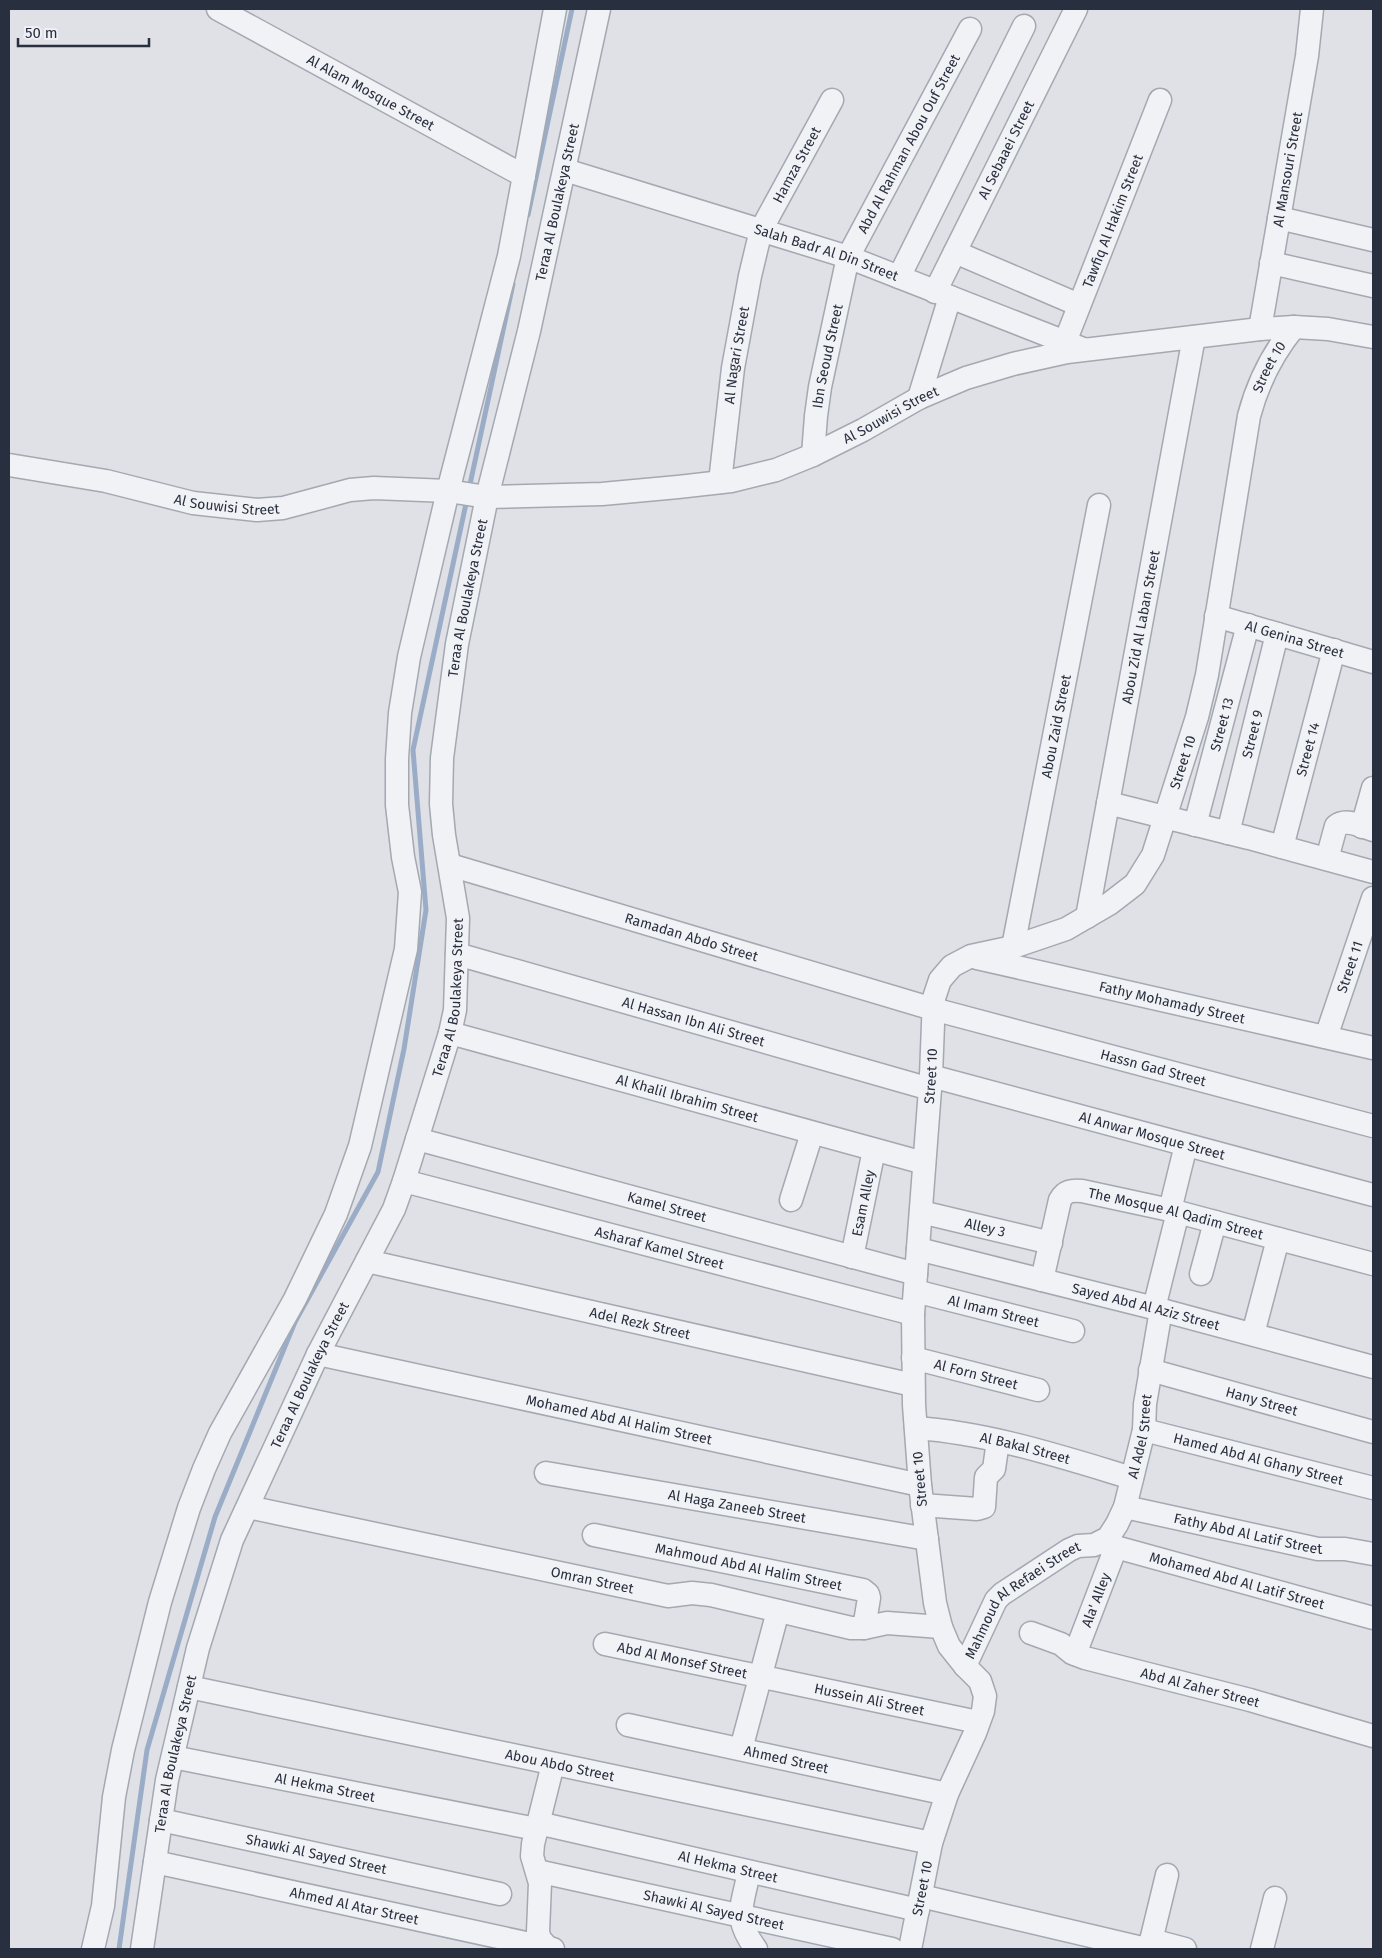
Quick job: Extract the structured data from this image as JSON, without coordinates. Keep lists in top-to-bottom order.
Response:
{
  "streets": {
    "street": [
      "Al Alam Mosque Street",
      "Abd Al Rahman Abou Ouf Street",
      "Al Sebaaei Street",
      "Hamza Street",
      "Al Mansouri Street",
      "Teraa Al Boulakeya Street",
      "Tawfiq Al Hakim Street",
      "Salah Badr Al Din Street",
      "Al Nagari Street",
      "Ibn Seoud Street",
      "Street 10",
      "Al Souwisi Street",
      "Abou Zid Al Laban Street",
      "Al Genina Street",
      "Street 13",
      "Abou Zaid Street",
      "Street 9",
      "Street 14",
      "Ramadan Abdo Street",
      "Street 11",
      "Fathy Mohamady Street",
      "Al Hassan Ibn Ali Street",
      "Hassn Gad Street",
      "Al Khalil Ibrahim Street",
      "Al Anwar Mosque Street",
      "Esam Alley",
      "Kamel Street",
      "The Mosque Al Qadim Street",
      "Alley 3",
      "Asharaf Kamel Street",
      "Sayed Abd Al Aziz Street",
      "Al Imam Street",
      "Adel Rezk Street",
      "Al Forn Street",
      "Hany Street",
      "Mohamed Abd Al Halim Street",
      "Al Adel Street",
      "Al Bakal Street",
      "Hamed Abd Al Ghany Street",
      "Al Haga Zaneeb Street",
      "Fathy Abd Al Latif Street",
      "Mahmoud Abd Al Halim Street",
      "Omran Street",
      "Mohamed Abd Al Latif Street",
      "Ala' Alley",
      "Mahmoud Al Refaei Street",
      "Abd Al Monsef Street",
      "Abd Al Zaher Street",
      "Hussein Ali Street",
      "Ahmed Street",
      "Abou Abdo Street",
      "Al Hekma Street",
      "Shawki Al Sayed Street",
      "Ahmed Al Atar Street"
    ]
  },
  "crossings": [
    ["Abd Al Rahman Abou Ouf Street", "Salah Badr Al Din Street"],
    ["Abd Al Rahman Abou Ouf Street", "Ibn Seoud Street"],
    ["Al Sebaaei Street", "Salah Badr Al Din Street"],
    ["Al Sebaaei Street", "Al Souwisi Street"],
    ["Hamza Street", "Salah Badr Al Din Street"],
    ["Hamza Street", "Al Nagari Street"],
    ["Al Mansouri Street", "Al Souwisi Street"],
    ["Teraa Al Boulakeya Street", "Salah Badr Al Din Street"],
    ["Teraa Al Boulakeya Street", "Al Souwisi Street"],
    ["Teraa Al Boulakeya Street", "Ramadan Abdo Street"],
    ["Teraa Al Boulakeya Street", "Al Hassan Ibn Ali Street"],
    ["Teraa Al Boulakeya Street", "Al Khalil Ibrahim Street"],
    ["Teraa Al Boulakeya Street", "Kamel Street"],
    ["Teraa Al Boulakeya Street", "Asharaf Kamel Street"],
    ["Teraa Al Boulakeya Street", "Adel Rezk Street"],
    ["Teraa Al Boulakeya Street", "Mohamed Abd Al Halim Street"],
    ["Teraa Al Boulakeya Street", "Omran Street"],
    ["Teraa Al Boulakeya Street", "Abou Abdo Street"],
    ["Teraa Al Boulakeya Street", "Al Hekma Street"],
    ["Teraa Al Boulakeya Street", "Shawki Al Sayed Street"],
    ["Teraa Al Boulakeya Street", "Ahmed Al Atar Street"],
    ["Tawfiq Al Hakim Street", "Salah Badr Al Din Street"],
    ["Tawfiq Al Hakim Street", "Al Souwisi Street"],
    ["Salah Badr Al Din Street", "Al Nagari Street"],
    ["Salah Badr Al Din Street", "Ibn Seoud Street"],
    ["Salah Badr Al Din Street", "Al Souwisi Street"],
    ["Al Nagari Street", "Al Souwisi Street"],
    ["Ibn Seoud Street", "Al Souwisi Street"],
    ["Street 10", "Al Souwisi Street"],
    ["Street 10", "Abou Zid Al Laban Street"],
    ["Street 10", "Al Genina Street"],
    ["Street 10", "Abou Zaid Street"],
    ["Street 10", "Ramadan Abdo Street"],
    ["Street 10", "Fathy Mohamady Street"],
    ["Street 10", "Al Hassan Ibn Ali Street"],
    ["Street 10", "Hassn Gad Street"],
    ["Street 10", "Al Khalil Ibrahim Street"],
    ["Street 10", "Al Anwar Mosque Street"],
    ["Street 10", "Kamel Street"],
    ["Street 10", "Alley 3"],
    ["Street 10", "Asharaf Kamel Street"],
    ["Street 10", "Sayed Abd Al Aziz Street"],
    ["Street 10", "Al Imam Street"],
    ["Street 10", "Adel Rezk Street"],
    ["Street 10", "Al Forn Street"],
    ["Street 10", "Mohamed Abd Al Halim Street"],
    ["Street 10", "Al Bakal Street"],
    ["Street 10", "Al Haga Zaneeb Street"],
    ["Street 10", "Omran Street"],
    ["Street 10", "Mahmoud Al Refaei Street"],
    ["Street 10", "Hussein Ali Street"],
    ["Street 10", "Ahmed Street"],
    ["Street 10", "Abou Abdo Street"],
    ["Street 10", "Al Hekma Street"],
    ["Al Souwisi Street", "Abou Zid Al Laban Street"],
    ["Al Genina Street", "Street 13"],
    ["Al Genina Street", "Street 9"],
    ["Al Genina Street", "Street 14"],
    ["Ramadan Abdo Street", "Hassn Gad Street"],
    ["Street 11", "Fathy Mohamady Street"],
    ["Al Hassan Ibn Ali Street", "Al Anwar Mosque Street"],
    ["Al Khalil Ibrahim Street", "Esam Alley"],
    ["Al Anwar Mosque Street", "Al Adel Street"],
    ["Esam Alley", "Kamel Street"],
    ["Kamel Street", "Al Imam Street"],
    ["The Mosque Al Qadim Street", "Alley 3"],
    ["The Mosque Al Qadim Street", "Sayed Abd Al Aziz Street"],
    ["The Mosque Al Qadim Street", "Al Adel Street"],
    ["Sayed Abd Al Aziz Street", "Al Adel Street"],
    ["Hany Street", "Al Adel Street"],
    ["Mohamed Abd Al Halim Street", "Al Bakal Street"],
    ["Al Adel Street", "Al Bakal Street"],
    ["Al Adel Street", "Hamed Abd Al Ghany Street"],
    ["Al Adel Street", "Fathy Abd Al Latif Street"],
    ["Al Adel Street", "Mohamed Abd Al Latif Street"],
    ["Al Adel Street", "Ala' Alley"],
    ["Al Adel Street", "Mahmoud Al Refaei Street"],
    ["Mahmoud Abd Al Halim Street", "Omran Street"],
    ["Mohamed Abd Al Latif Street", "Ala' Alley"],
    ["Mohamed Abd Al Latif Street", "Mahmoud Al Refaei Street"],
    ["Ala' Alley", "Mahmoud Al Refaei Street"],
    ["Ala' Alley", "Abd Al Zaher Street"],
    ["Abd Al Monsef Street", "Hussein Ali Street"]
  ],
  "scale_bar": "50 m"
}
